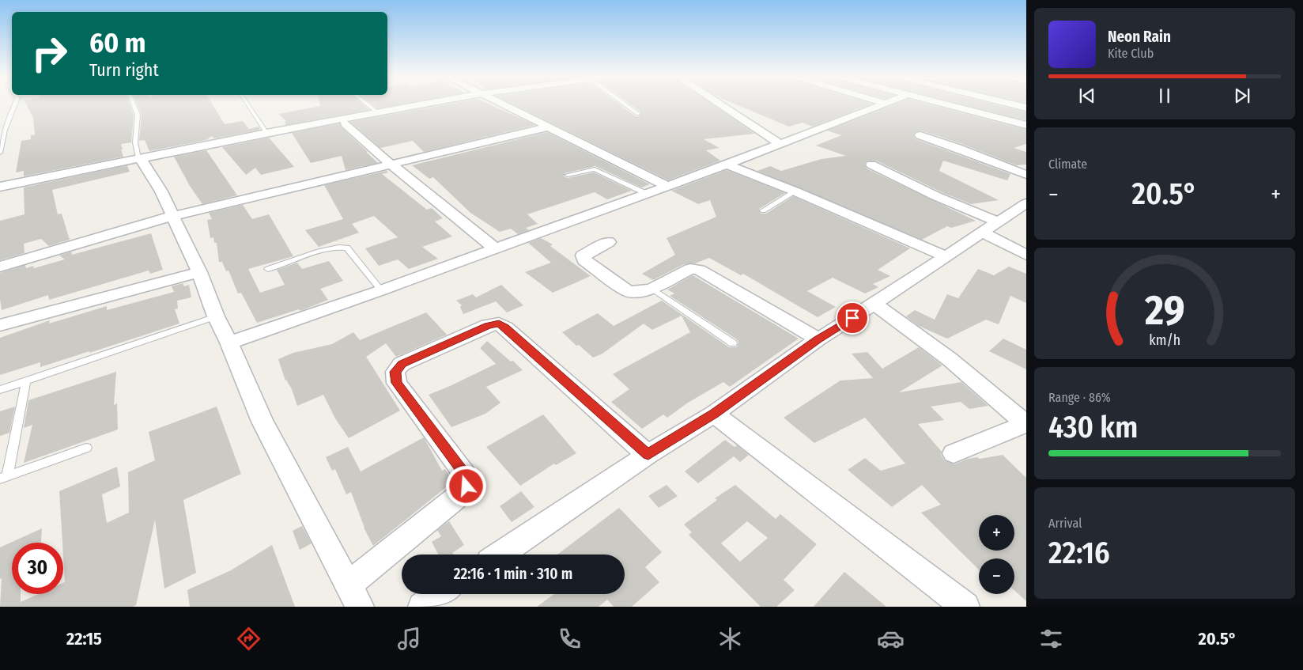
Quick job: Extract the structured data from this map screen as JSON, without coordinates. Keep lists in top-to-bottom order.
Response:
{
  "page": {
    "turn": ["60 m", "Turn right"],
    "song": ["Neon Rain", "Kite Club"],
    "tile": [
      "Climate",
      ["Range · 86%", "430 km"],
      ["Arrival", "22:16"]
    ],
    "heat": ["−", "20.5°", "+"],
    "map_buttons": ["+", "−"],
    "limit": "30",
    "trip": "22:16 · 1 min · 310 m",
    "tabs": ["22:15", "20.5°"],
    "gauge": ["29", "km/h"]
  }
}
